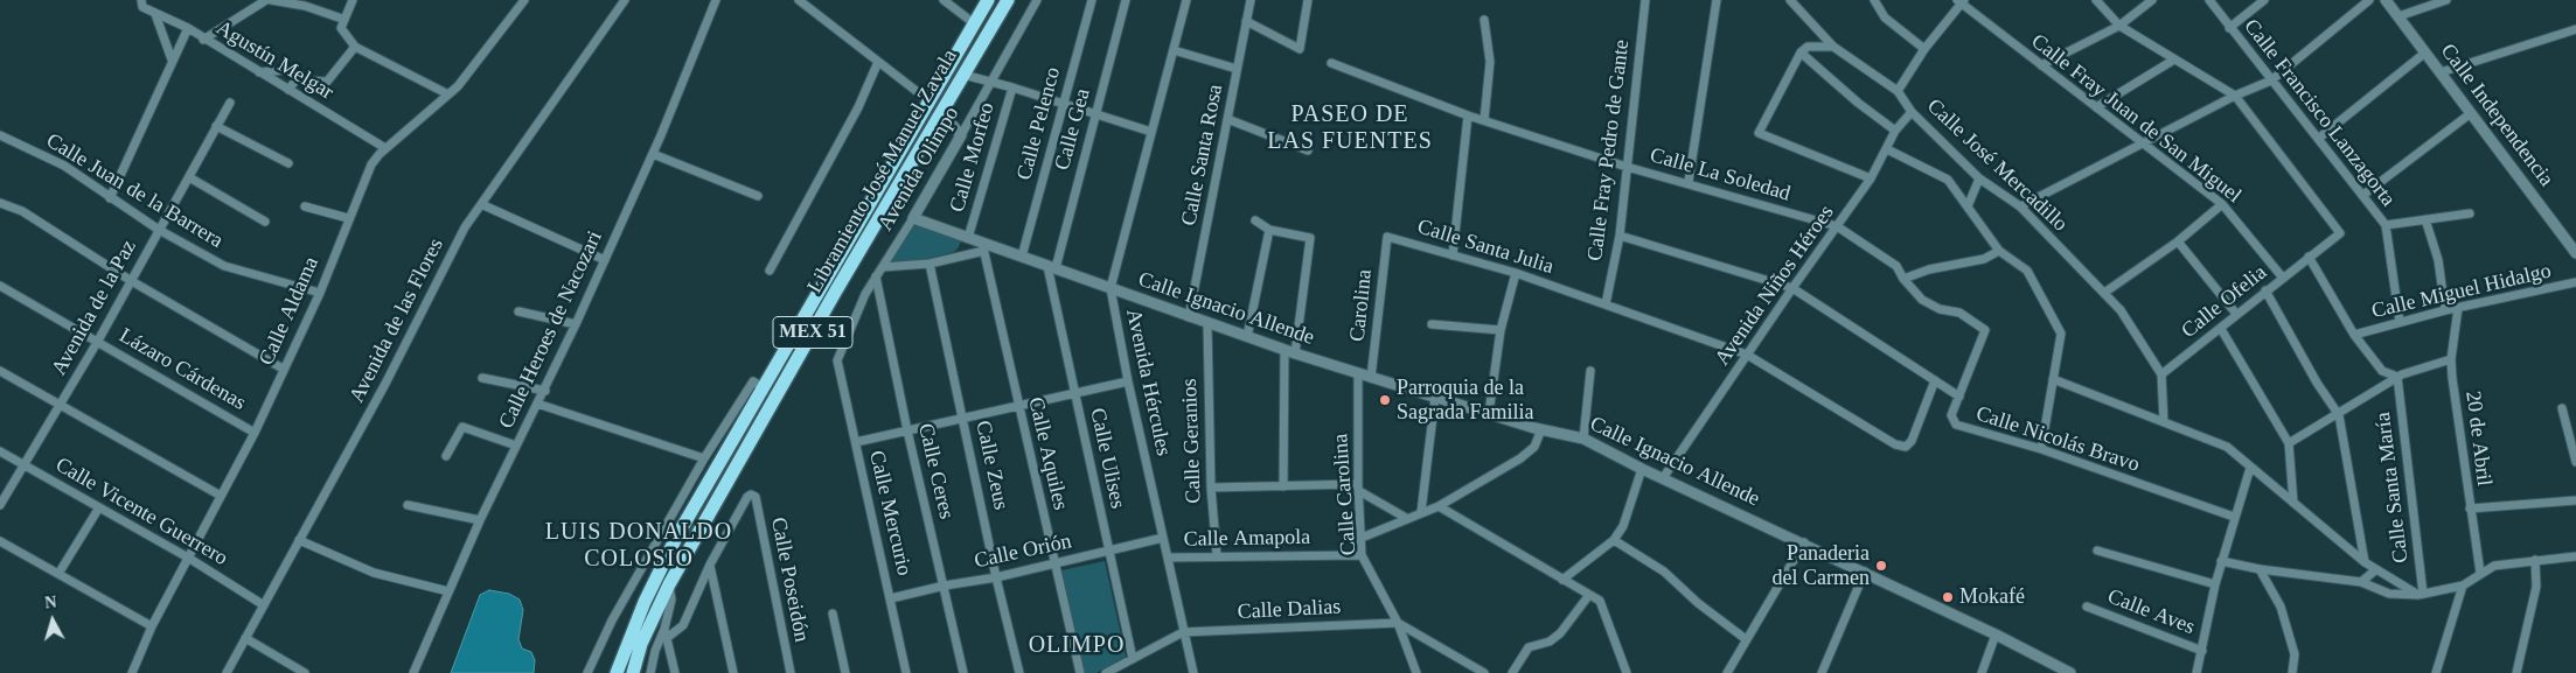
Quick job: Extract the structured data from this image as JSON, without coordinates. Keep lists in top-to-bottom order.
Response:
{
  "streets": {
    "main road": ["Libramiento José Manuel Zavala", "MEX 51"],
    "street": [
      "Agustín Melgar",
      "Calle Francisco Lanzagorta",
      "Calle Independencia",
      "Calle Fray Juan de San Miguel",
      "Calle Pelenco",
      "Calle Gea",
      "Calle Fray Pedro de Gante",
      "Calle Santa Rosa",
      "Calle Morfeo",
      "Calle José Mercadillo",
      "Avenida Olimpo",
      "Calle La Soledad",
      "Calle Juan de la Barrera",
      "Calle Santa Julia",
      "Avenida Niños Héroes",
      "Calle Miguel Hidalgo",
      "Calle Ofelia",
      "Carolina",
      "Avenida de la Paz",
      "Calle Ignacio Allende",
      "Calle Aldama",
      "Avenida de las Flores",
      "Calle Heroes de Nacozari",
      "Lázaro Cárdenas",
      "Avenida Hércules",
      "20 de Abril",
      "Calle Nicolás Bravo",
      "Calle Geranios",
      "Calle Aquiles",
      "Calle Ulises",
      "Calle Zeus",
      "Calle Ceres",
      "Calle Santa María",
      "Calle Carolina",
      "Calle Vicente Guerrero",
      "Calle Mercurio",
      "Calle Amapola",
      "Calle Orión",
      "Calle Poseidón",
      "Calle Dalias",
      "Calle Aves"
    ]
  },
  "crossings": [
    ["Agustín Melgar", "Calle Aldama"],
    ["Calle Francisco Lanzagorta", "Calle Miguel Hidalgo"],
    ["Calle Fray Juan de San Miguel", "Calle Ofelia"],
    ["Calle Pelenco", "Calle Ignacio Allende"],
    ["Calle Gea", "Calle Ignacio Allende"],
    ["Calle Gea", "Calle Ulises"],
    ["Calle Fray Pedro de Gante", "Calle La Soledad"],
    ["Calle Fray Pedro de Gante", "Calle Santa Julia"],
    ["Calle Fray Pedro de Gante", "Calle Nicolás Bravo"],
    ["Calle Santa Rosa", "Calle Ignacio Allende"],
    ["Calle Morfeo", "Calle Ignacio Allende"],
    ["Calle José Mercadillo", "Avenida Niños Héroes"],
    ["Calle José Mercadillo", "Calle Ofelia"],
    ["Avenida Olimpo", "Calle Ignacio Allende"],
    ["Avenida Olimpo", "Calle Ceres"],
    ["Avenida Olimpo", "Calle Mercurio"],
    ["Calle La Soledad", "Avenida Niños Héroes"],
    ["Calle La Soledad", "Calle Nicolás Bravo"],
    ["Calle Juan de la Barrera", "Avenida de la Paz"],
    ["Calle Juan de la Barrera", "Calle Aldama"],
    ["Calle Santa Julia", "Avenida Niños Héroes"],
    ["Calle Santa Julia", "Carolina"],
    ["Calle Santa Julia", "Calle Nicolás Bravo"],
    ["Avenida Niños Héroes", "Calle Ignacio Allende"],
    ["Avenida Niños Héroes", "Calle Nicolás Bravo"],
    ["Calle Miguel Hidalgo", "20 de Abril"],
    ["Carolina", "Calle Ignacio Allende"],
    ["Avenida de la Paz", "Lázaro Cárdenas"],
    ["Avenida de la Paz", "Calle Vicente Guerrero"],
    ["Calle Ignacio Allende", "Avenida Hércules"],
    ["Calle Ignacio Allende", "Calle Geranios"],
    ["Calle Ignacio Allende", "Calle Aquiles"],
    ["Calle Ignacio Allende", "Calle Ulises"],
    ["Calle Ignacio Allende", "Calle Carolina"],
    ["Calle Aldama", "Lázaro Cárdenas"],
    ["Calle Aldama", "Calle Vicente Guerrero"],
    ["Avenida de las Flores", "Calle Vicente Guerrero"],
    ["Avenida Hércules", "Calle Amapola"],
    ["Avenida Hércules", "Calle Orión"],
    ["Avenida Hércules", "Calle Dalias"],
    ["Calle Geranios", "Calle Amapola"],
    ["Calle Aquiles", "Calle Orión"],
    ["Calle Ulises", "Calle Orión"],
    ["Calle Zeus", "Calle Orión"],
    ["Calle Ceres", "Calle Orión"],
    ["Calle Carolina", "Calle Amapola"],
    ["Calle Carolina", "Calle Dalias"],
    ["Calle Mercurio", "Calle Orión"]
  ],
  "districts": ["PASEO DE LAS FUENTES", "LUIS DONALDO COLOSIO", "OLIMPO"],
  "places": ["Parroquia de la Sagrada Familia", "Panaderia del Carmen", "Mokafé"],
  "north": "top"
}
